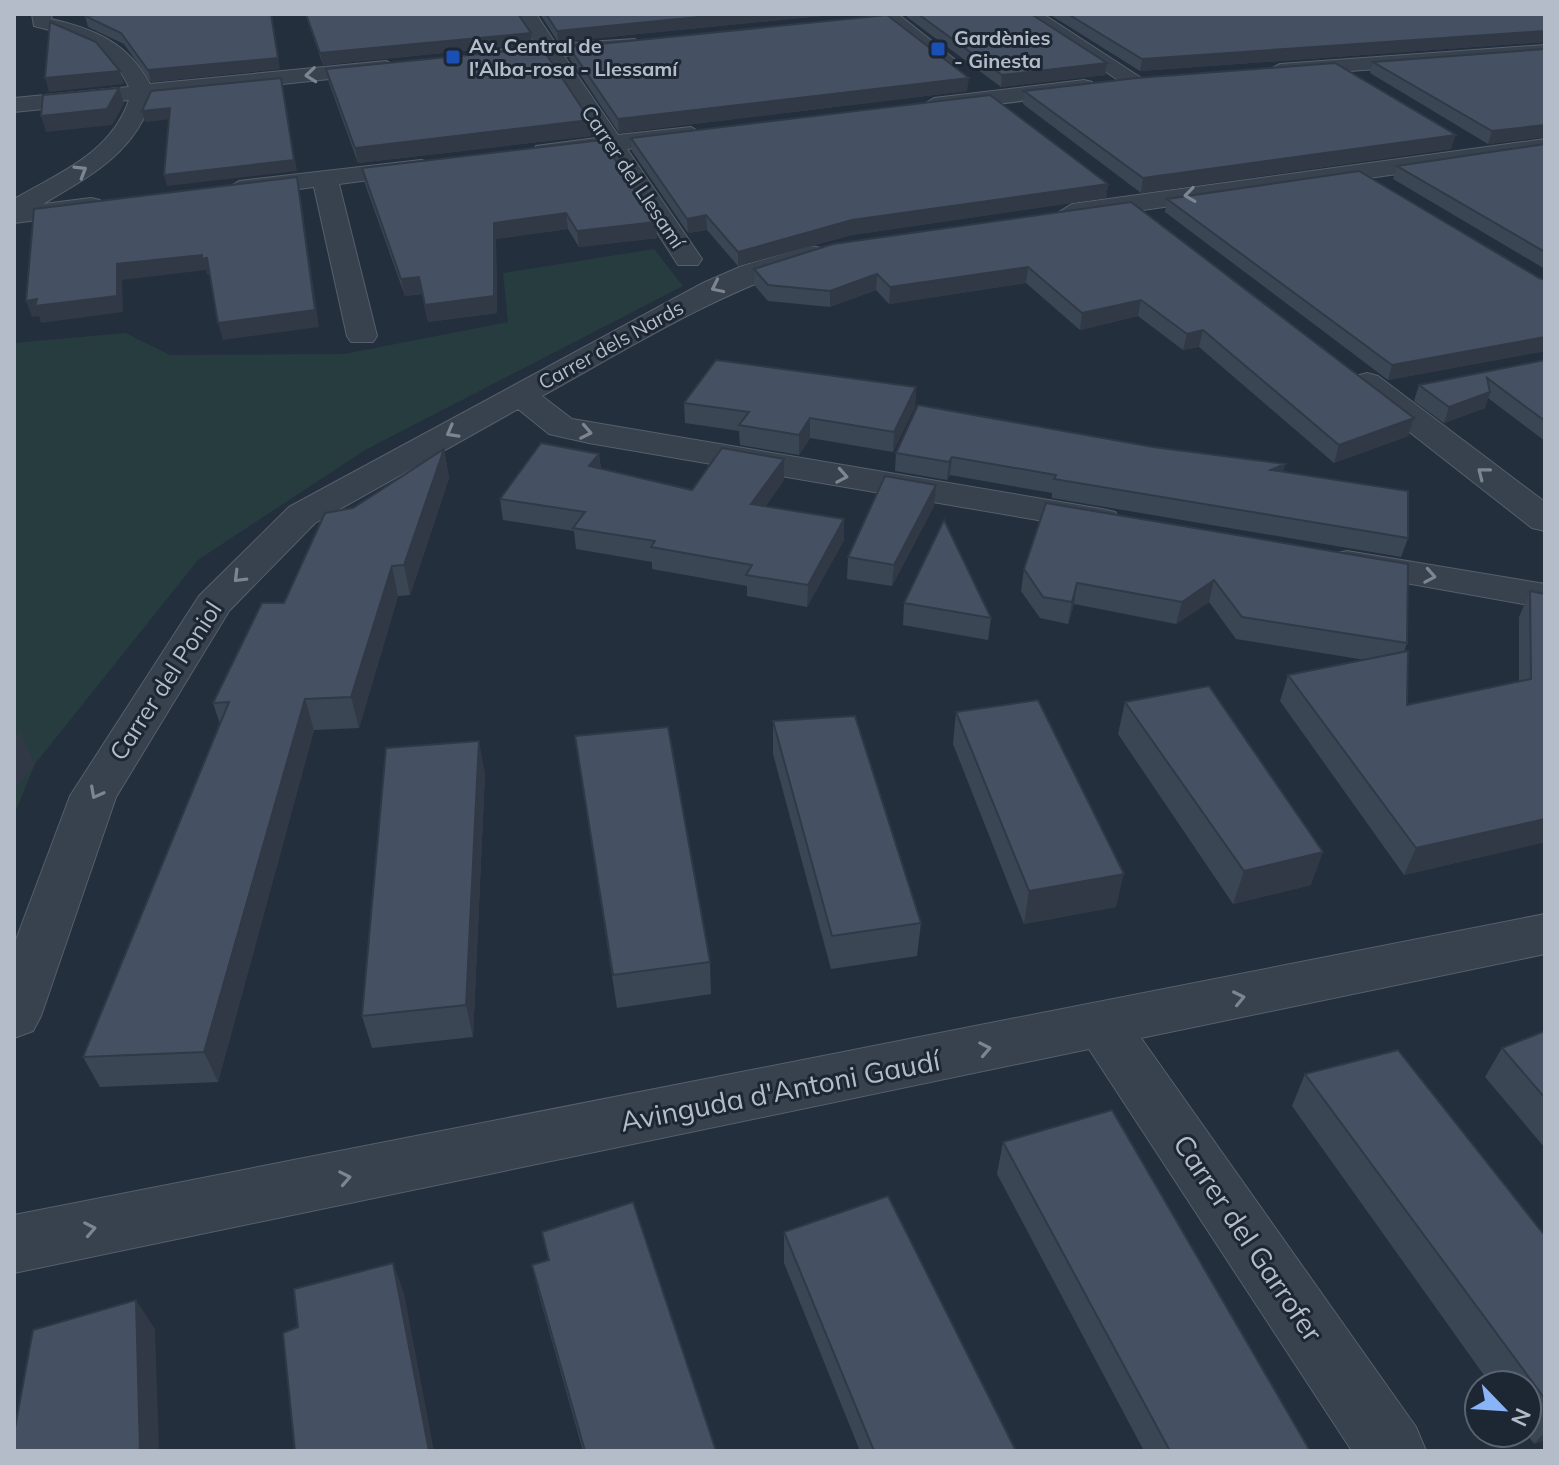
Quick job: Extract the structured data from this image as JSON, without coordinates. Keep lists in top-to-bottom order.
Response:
{
  "streets": {
    "street": [
      "Carrer del Llesamí",
      "Carrer dels Nards",
      "Carrer del Poniol",
      "Avinguda d'Antoni Gaudí",
      "Carrer del Garrofer"
    ]
  },
  "crossings": [
    ["Carrer dels Nards", "Carrer del Poniol"],
    ["Avinguda d'Antoni Gaudí", "Carrer del Garrofer"]
  ],
  "one_way": ["Carrer del Poniol", "Avinguda d'Antoni Gaudí"],
  "places": {
    "transit": ["Gardènies - Ginesta", "Av. Central de l'Alba-rosa - Llessamí"]
  },
  "north": "bottom right"
}
